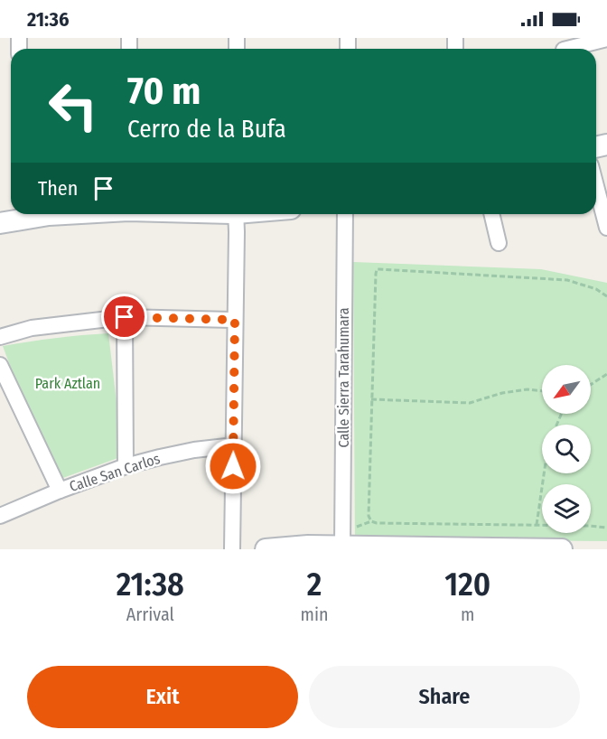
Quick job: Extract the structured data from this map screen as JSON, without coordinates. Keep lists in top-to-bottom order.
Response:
{
  "streets": {
    "street": ["Calle Sierra Tarahumara", "Calle San Carlos"]
  },
  "parks": ["Park Aztlan"],
  "north": "bottom left",
  "page": {
    "status": "21:36",
    "turn": ["70 m", "Cerro de la Bufa"],
    "then": "Then",
    "eta": [
      "21:38",
      "Arrival",
      "2",
      "min",
      "120",
      "m"
    ],
    "buttons": ["Exit", "Share"]
  }
}
